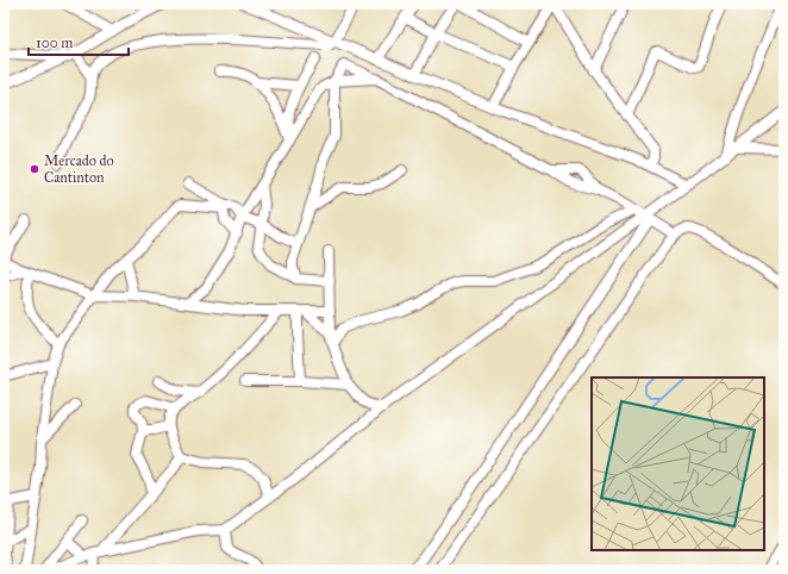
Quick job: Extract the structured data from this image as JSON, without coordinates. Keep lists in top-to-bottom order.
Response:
{
  "places": ["Mercado do Cantinton"],
  "scale_bar": "100 m"
}
